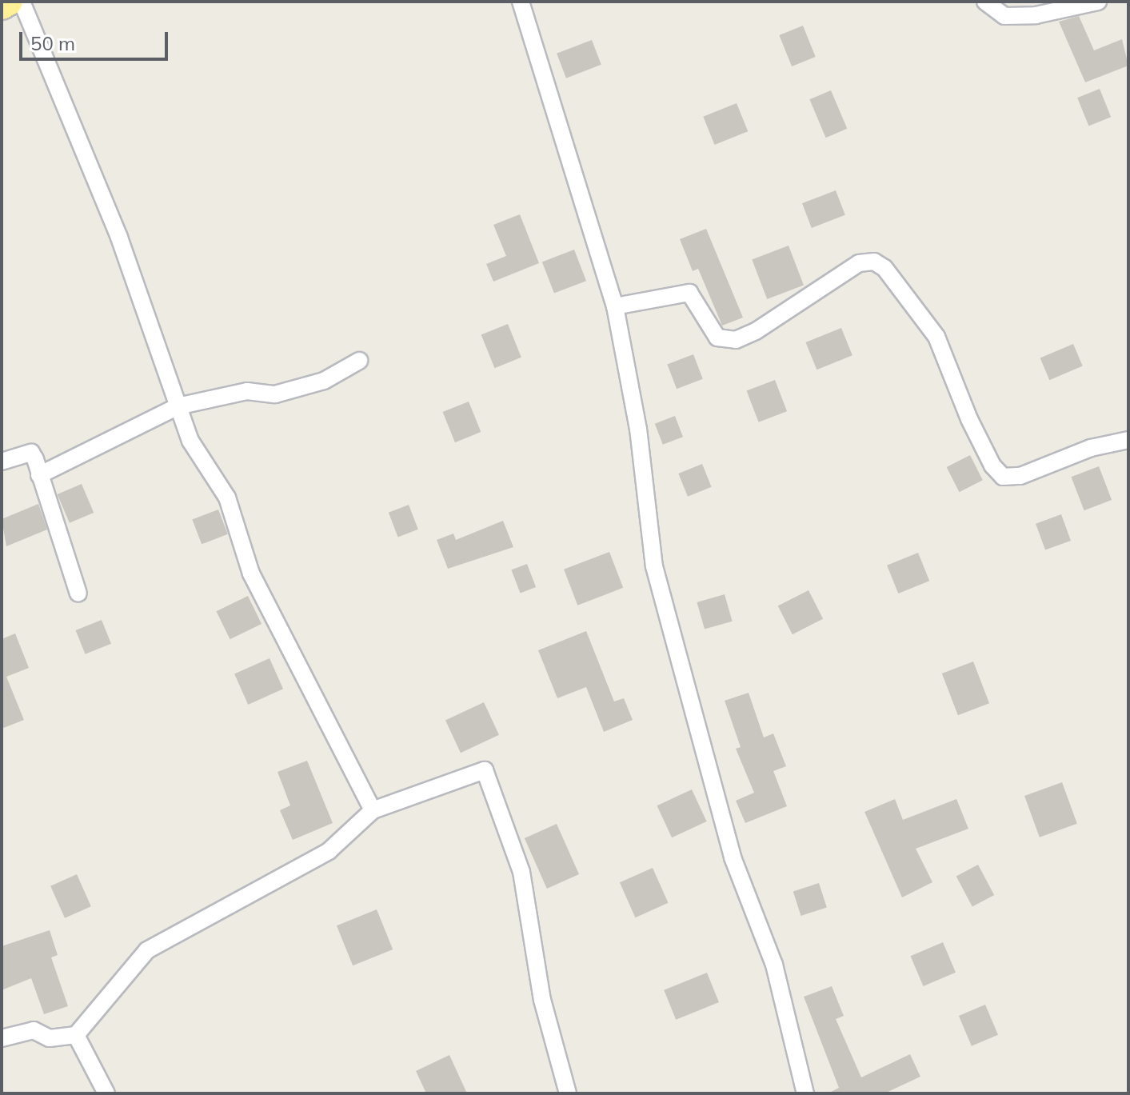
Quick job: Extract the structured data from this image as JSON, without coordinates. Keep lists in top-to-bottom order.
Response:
{
  "scale_bar": "50 m"
}
